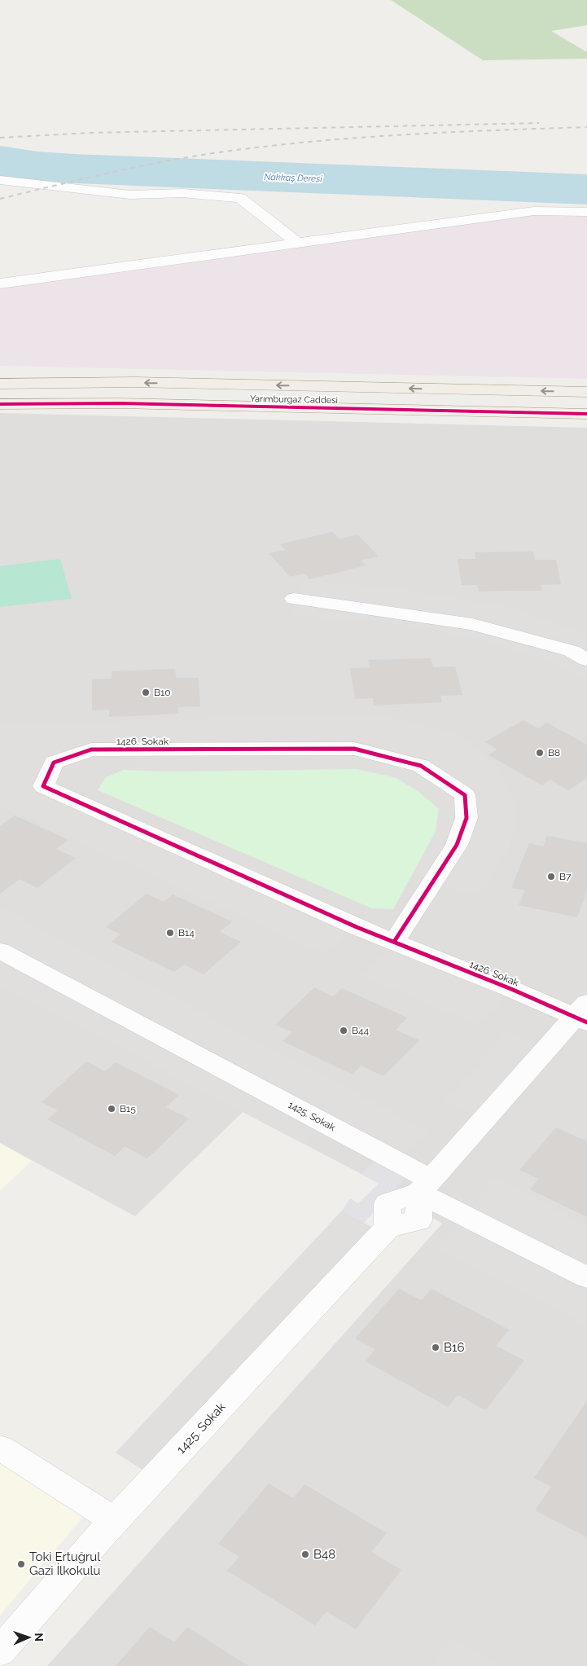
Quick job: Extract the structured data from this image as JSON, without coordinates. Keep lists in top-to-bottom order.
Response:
{
  "streets": {
    "main road": ["Yarımburgaz Caddesi"],
    "street": ["1426. Sokak", "1425. Sokak"]
  },
  "water": ["Nakkaş Deresi"],
  "places": [
    "B10",
    "B8",
    "B7",
    "B14",
    "B44",
    "B15",
    "B16",
    "B48",
    "Toki Ertuğrul Gazi İlkokulu"
  ],
  "north": "right"
}
